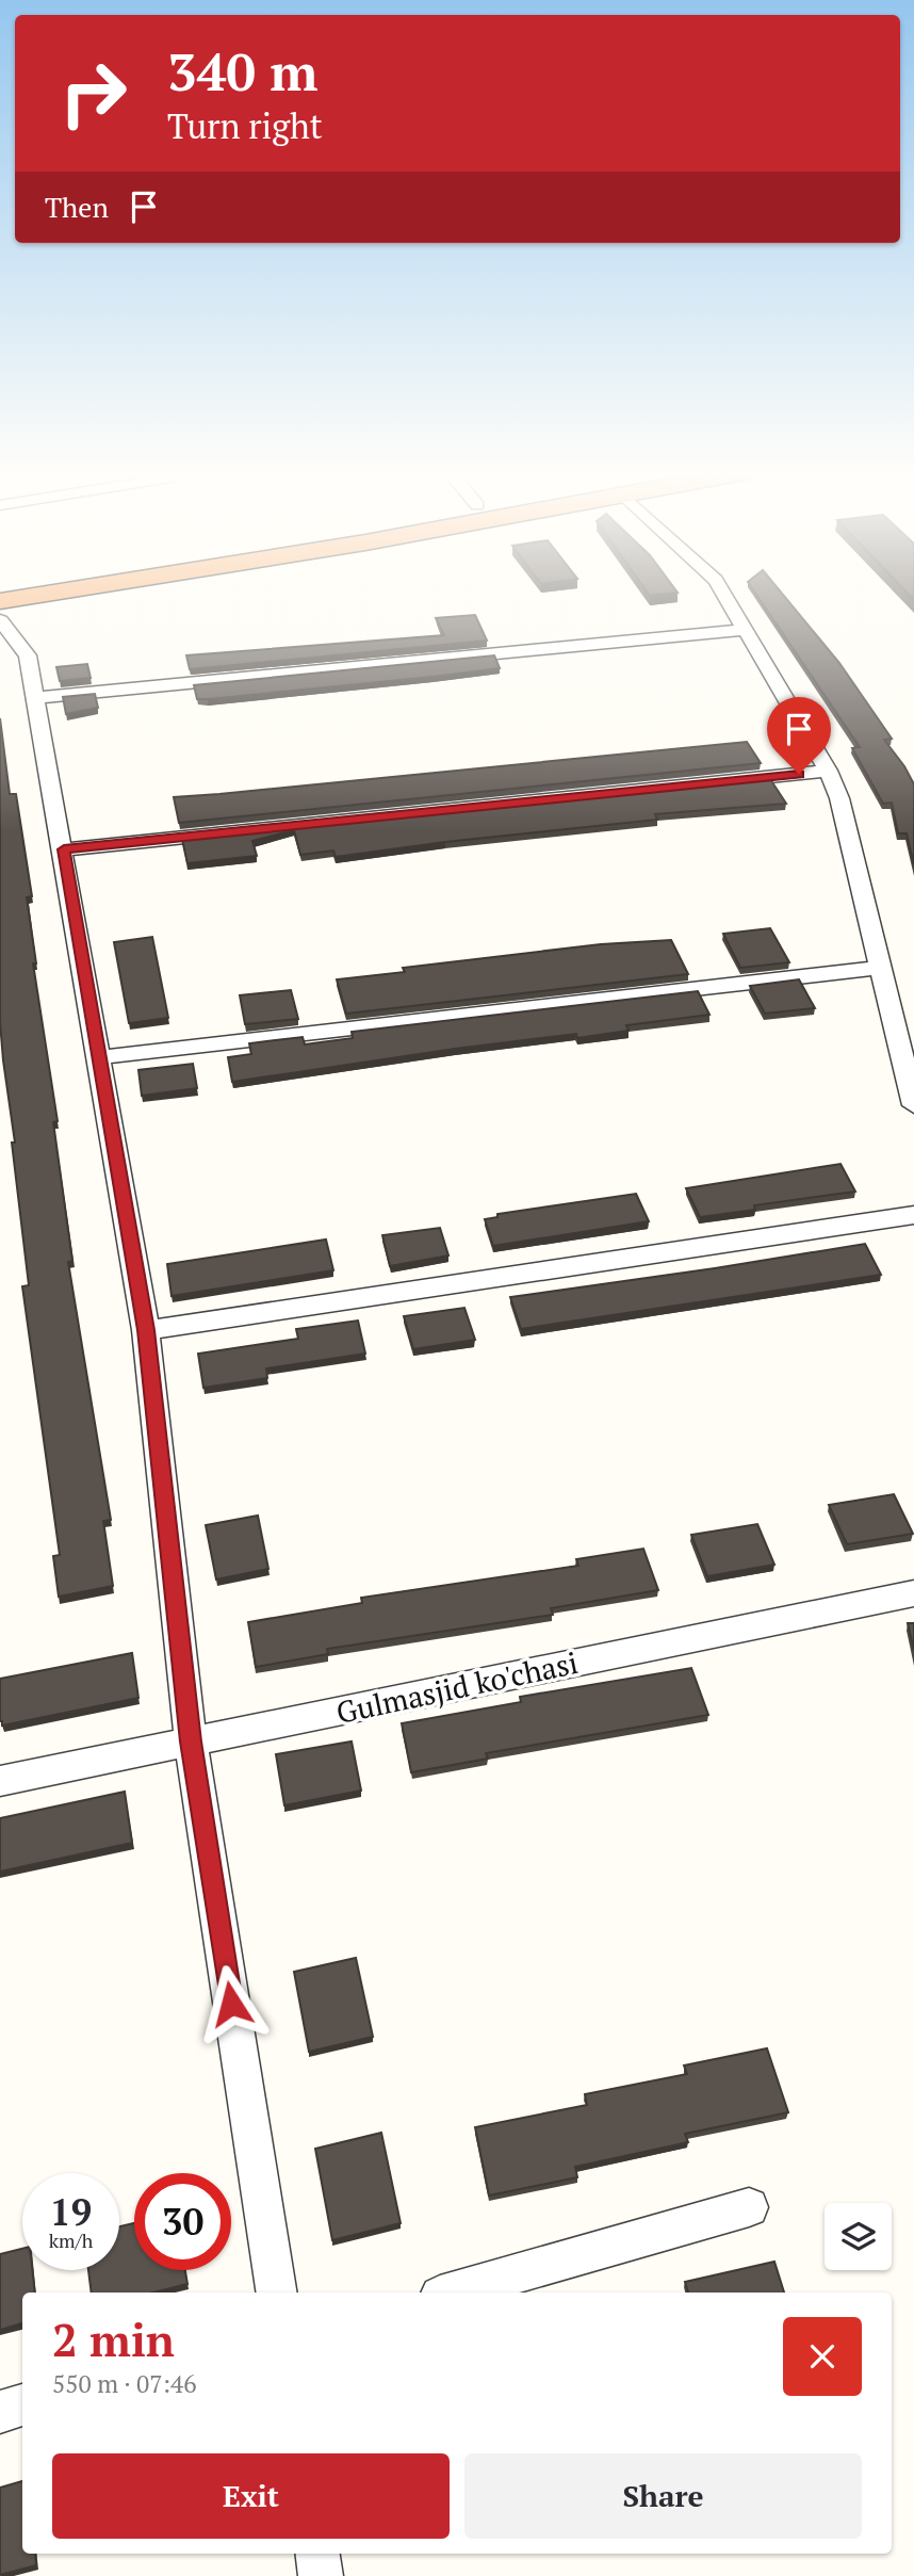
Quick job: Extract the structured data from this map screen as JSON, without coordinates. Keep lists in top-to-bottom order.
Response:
{
  "streets": {
    "street": ["Gulmasjid ko'chasi"]
  },
  "page": {
    "turn": ["340 m", "Turn right"],
    "then": "Then",
    "speed": "19 km/h",
    "limit": "30",
    "heading": ["2 min", "550 m · 07:46"],
    "buttons": ["Exit", "Share"]
  }
}
